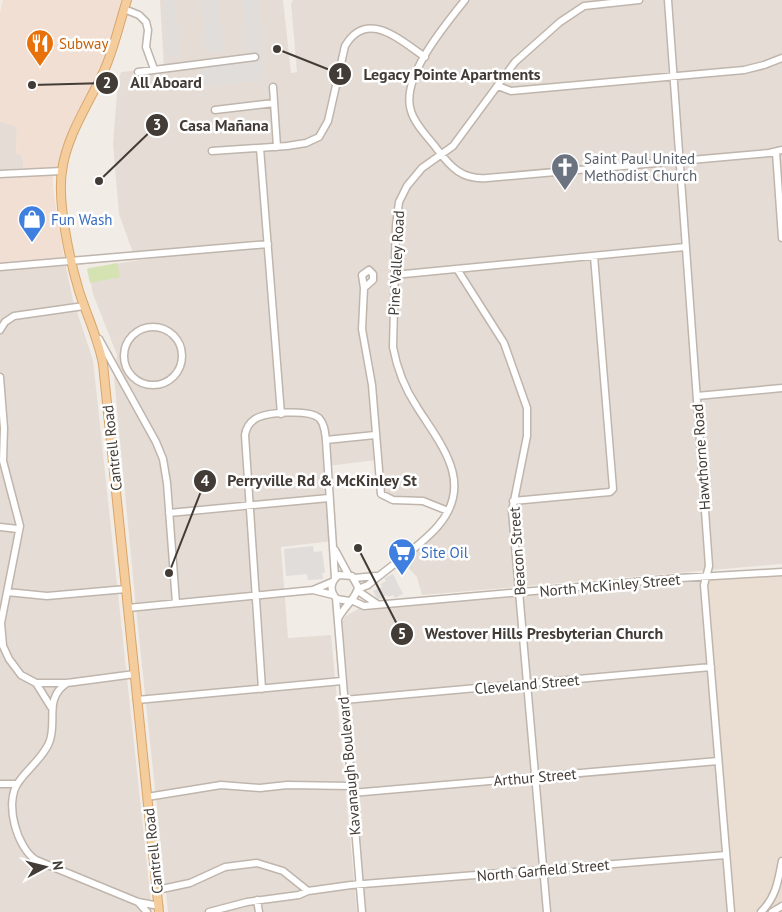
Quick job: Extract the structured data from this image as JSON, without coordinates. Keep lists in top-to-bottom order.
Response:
{
  "streets": {
    "main road": ["Cantrell Road"],
    "street": [
      "Pine Valley Road",
      "Hawthorne Road",
      "Beacon Street",
      "North McKinley Street",
      "Cleveland Street",
      "Kavanaugh Boulevard",
      "Arthur Street",
      "North Garfield Street"
    ]
  },
  "crossings": [
    ["Pine Valley Road", "North McKinley Street"],
    ["Pine Valley Road", "Kavanaugh Boulevard"],
    ["Cantrell Road", "Arthur Street"],
    ["Hawthorne Road", "North McKinley Street"],
    ["Hawthorne Road", "Cleveland Street"],
    ["Hawthorne Road", "Arthur Street"],
    ["Hawthorne Road", "North Garfield Street"],
    ["Beacon Street", "North McKinley Street"],
    ["Beacon Street", "Cleveland Street"],
    ["Beacon Street", "Arthur Street"],
    ["Beacon Street", "North Garfield Street"],
    ["North McKinley Street", "Kavanaugh Boulevard"],
    ["Cleveland Street", "Kavanaugh Boulevard"],
    ["Kavanaugh Boulevard", "Arthur Street"],
    ["Kavanaugh Boulevard", "North Garfield Street"]
  ],
  "places": {
    "other": [
      "Legacy Pointe Apartments",
      "All Aboard",
      "Casa Mañana",
      "Westover Hills Presbyterian Church",
      "Perryville Rd & McKinley St"
    ],
    "restaurant": ["Subway"],
    "church": ["Saint Paul United Methodist Church"],
    "shop": ["Fun Wash"],
    "supermarket": ["Site Oil"]
  },
  "north": "right"
}
